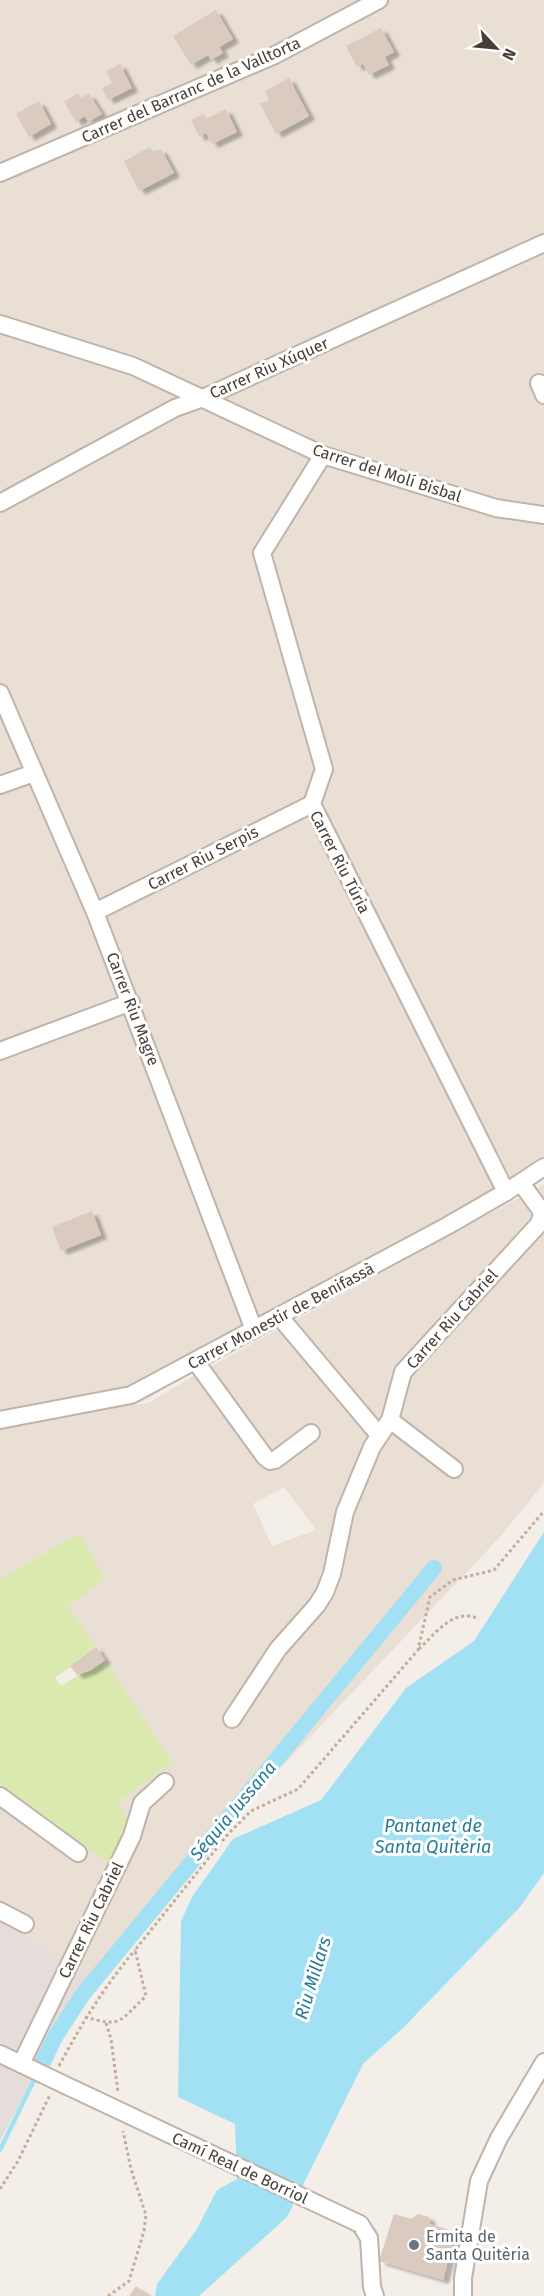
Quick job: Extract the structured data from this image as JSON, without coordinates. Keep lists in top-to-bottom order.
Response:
{
  "streets": {
    "street": [
      "Carrer del Barranc de la Valltorta",
      "Carrer Riu Xúquer",
      "Carrer del Molí Bisbal",
      "Carrer Riu Serpis",
      "Carrer Riu Túria",
      "Carrer Riu Magre",
      "Carrer Monestir de Benifassà",
      "Carrer Riu Cabriel",
      "Camí Real de Borriol"
    ]
  },
  "crossings": [
    ["Carrer Riu Xúquer", "Carrer del Molí Bisbal"],
    ["Carrer del Molí Bisbal", "Carrer Riu Túria"],
    ["Carrer Riu Serpis", "Carrer Riu Túria"],
    ["Carrer Riu Serpis", "Carrer Riu Magre"],
    ["Carrer Riu Túria", "Carrer Monestir de Benifassà"],
    ["Carrer Riu Magre", "Carrer Monestir de Benifassà"],
    ["Carrer Monestir de Benifassà", "Carrer Riu Cabriel"],
    ["Carrer Riu Cabriel", "Camí Real de Borriol"]
  ],
  "water": ["Séquia Jussana", "Pantanet de Santa Quitèria", "Riu Millars"],
  "places": ["Ermita de Santa Quitèria"],
  "north": "bottom right"
}
